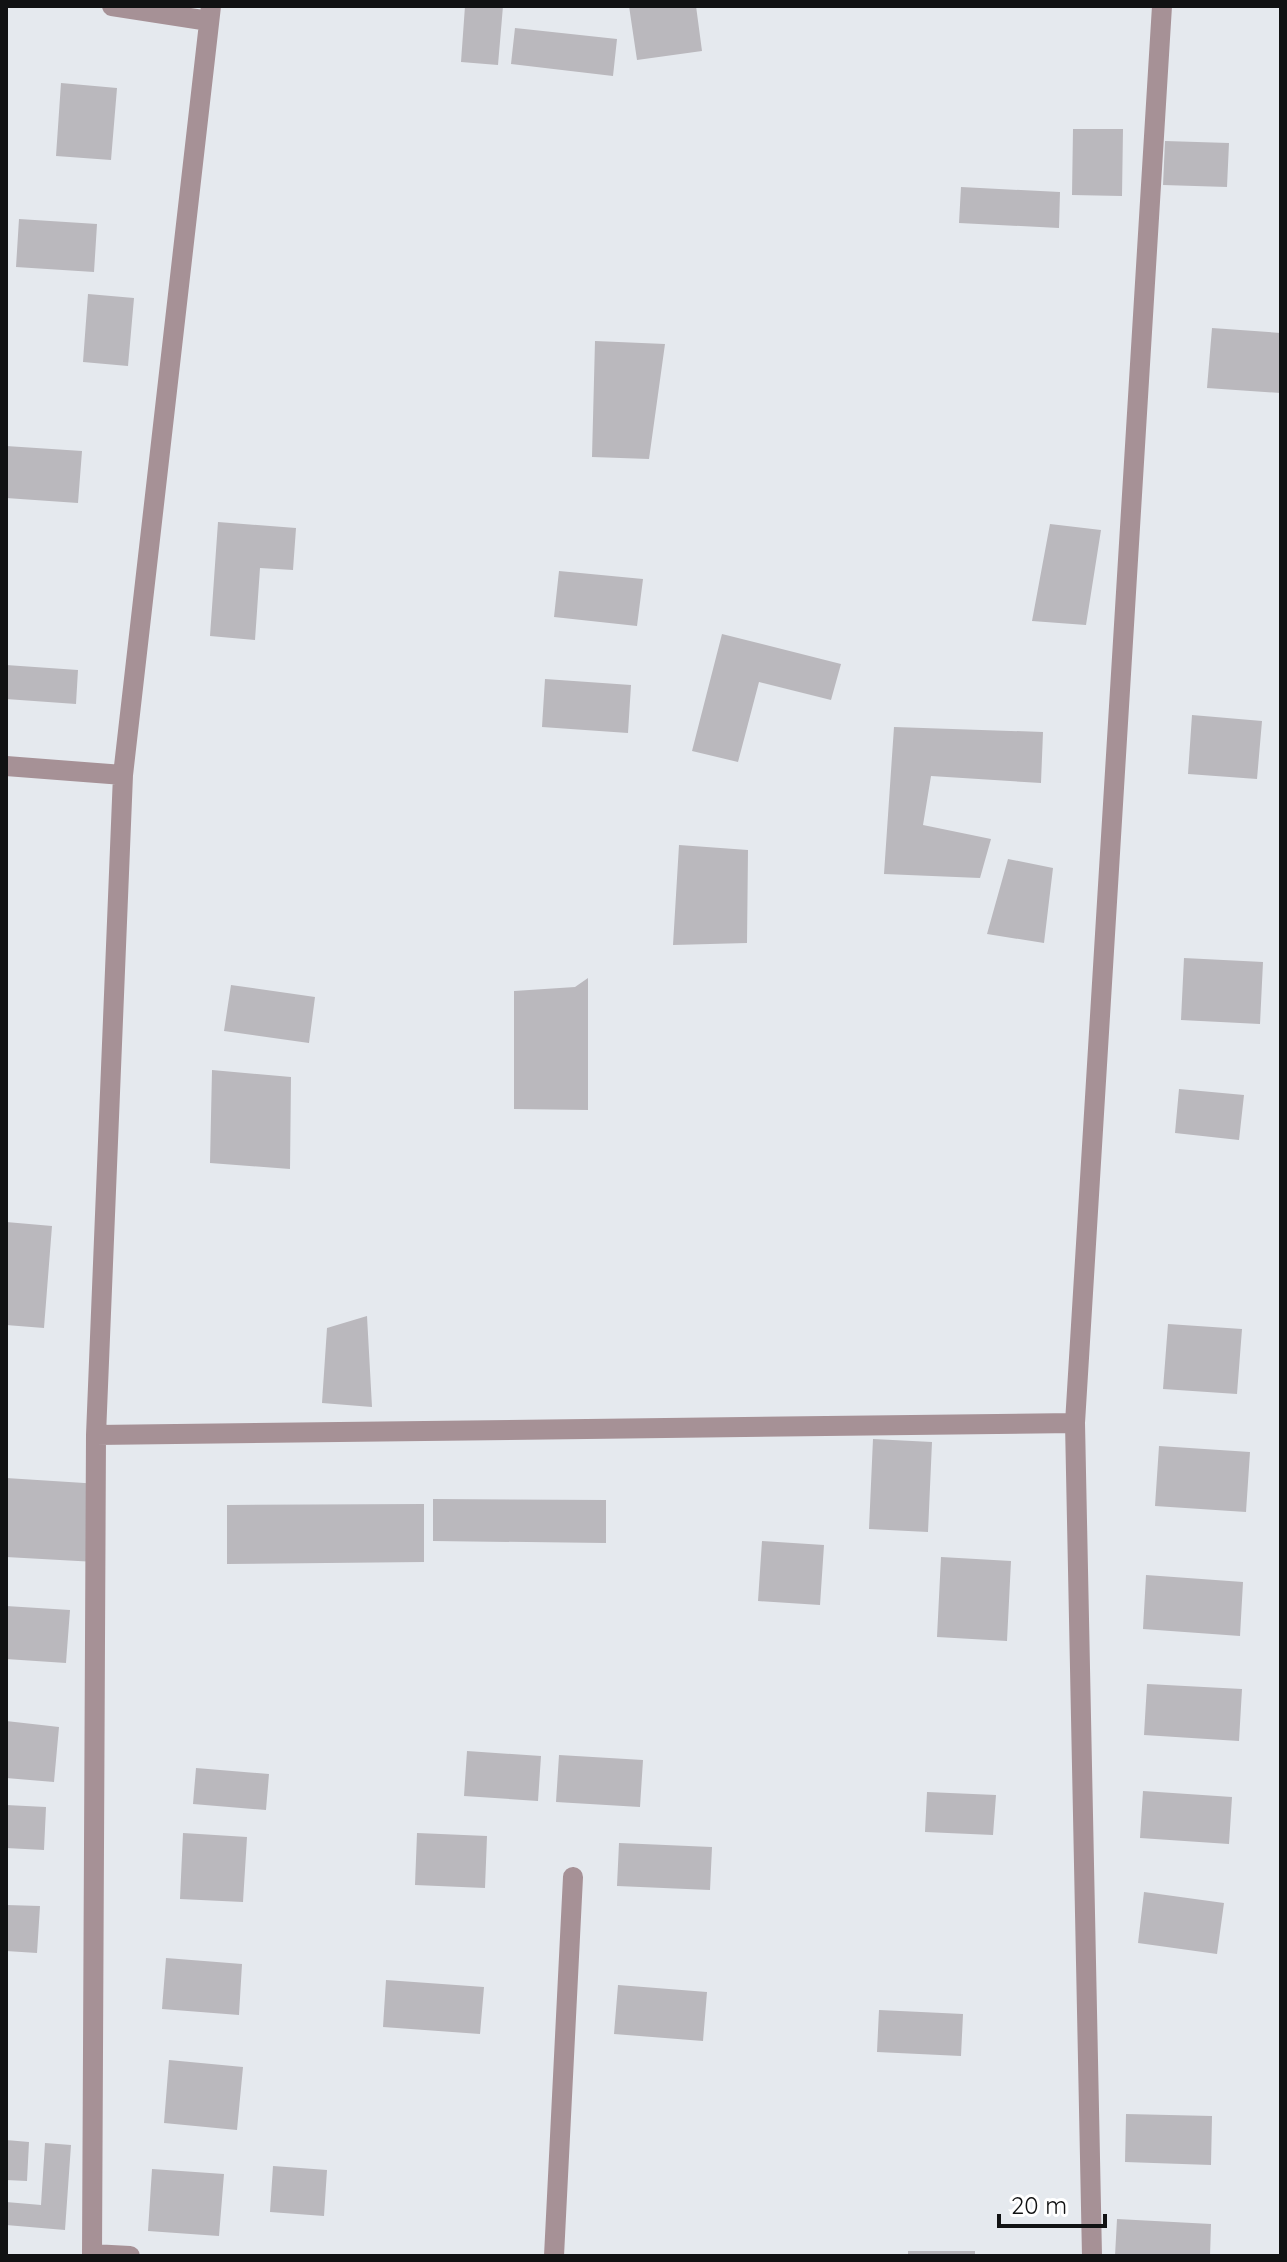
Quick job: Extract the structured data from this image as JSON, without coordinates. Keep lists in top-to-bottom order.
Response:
{
  "scale_bar": "20 m"
}
